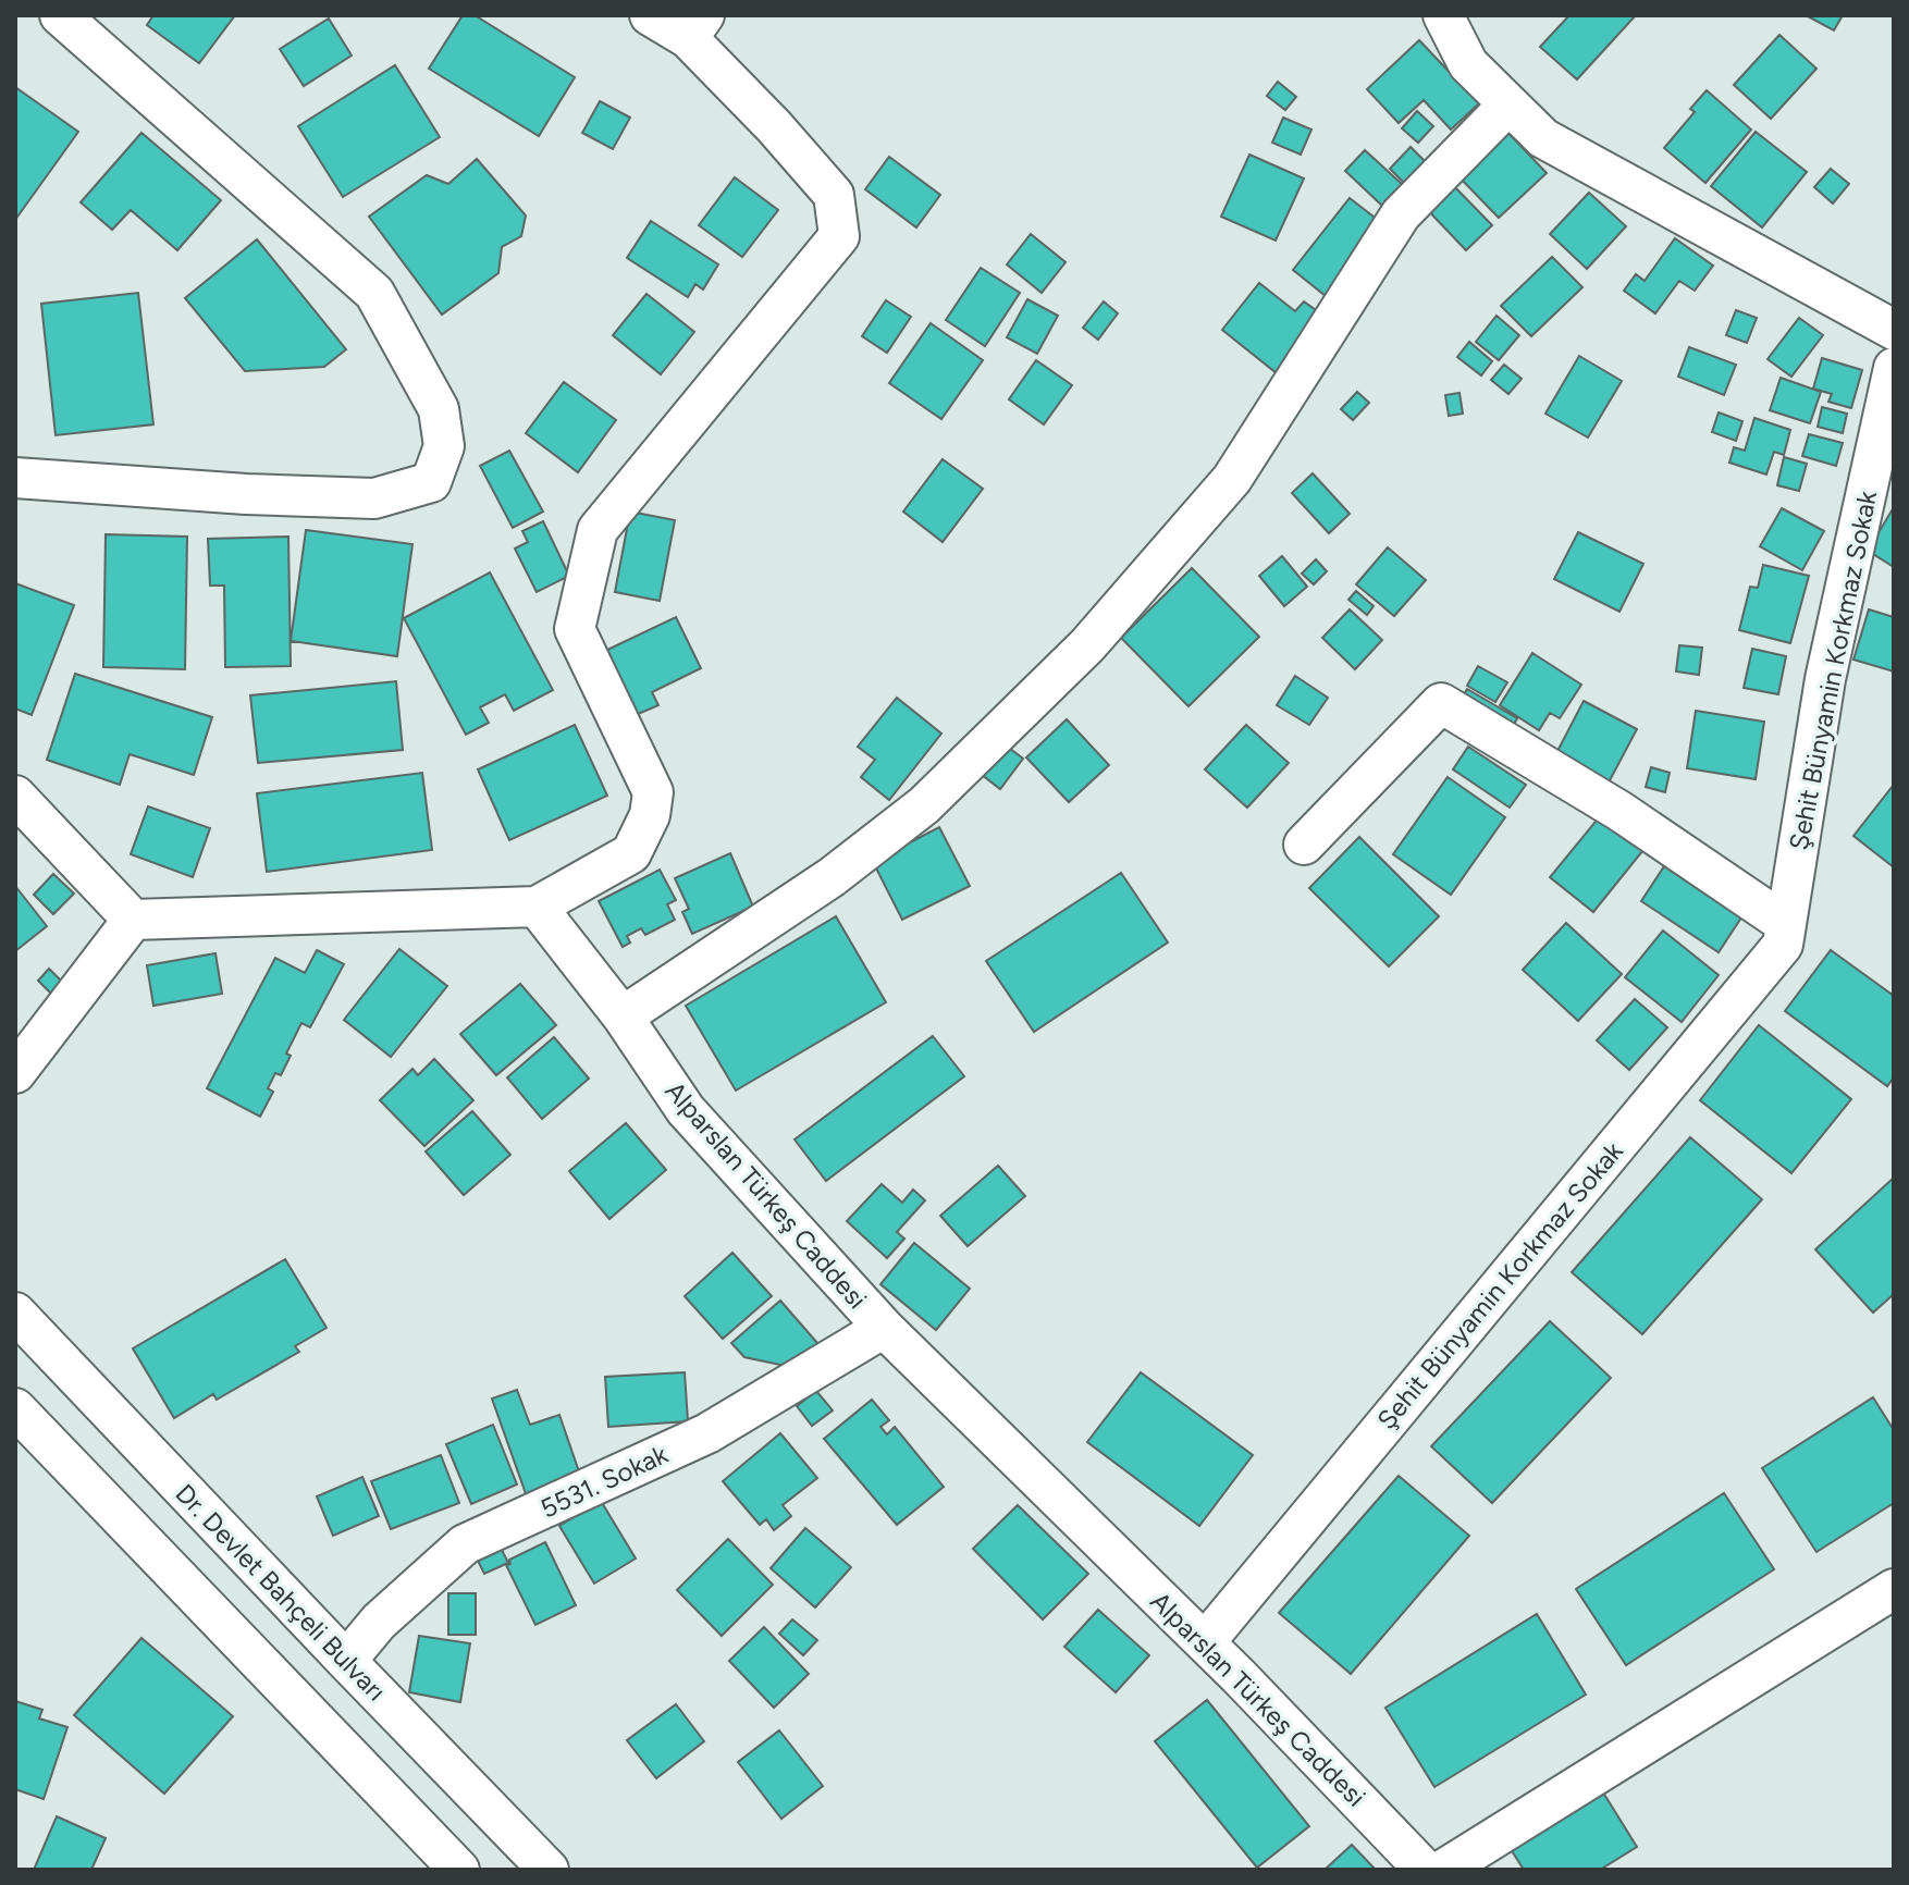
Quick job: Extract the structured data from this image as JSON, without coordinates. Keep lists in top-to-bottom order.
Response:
{
  "streets": {
    "street": [
      "Şehit Bünyamin Korkmaz Sokak",
      "Alparslan Türkeş Caddesi",
      "5531. Sokak",
      "Dr. Devlet Bahçeli Bulvarı"
    ]
  },
  "crossings": [
    ["Şehit Bünyamin Korkmaz Sokak", "Alparslan Türkeş Caddesi"],
    ["Alparslan Türkeş Caddesi", "5531. Sokak"],
    ["5531. Sokak", "Dr. Devlet Bahçeli Bulvarı"]
  ]
}
